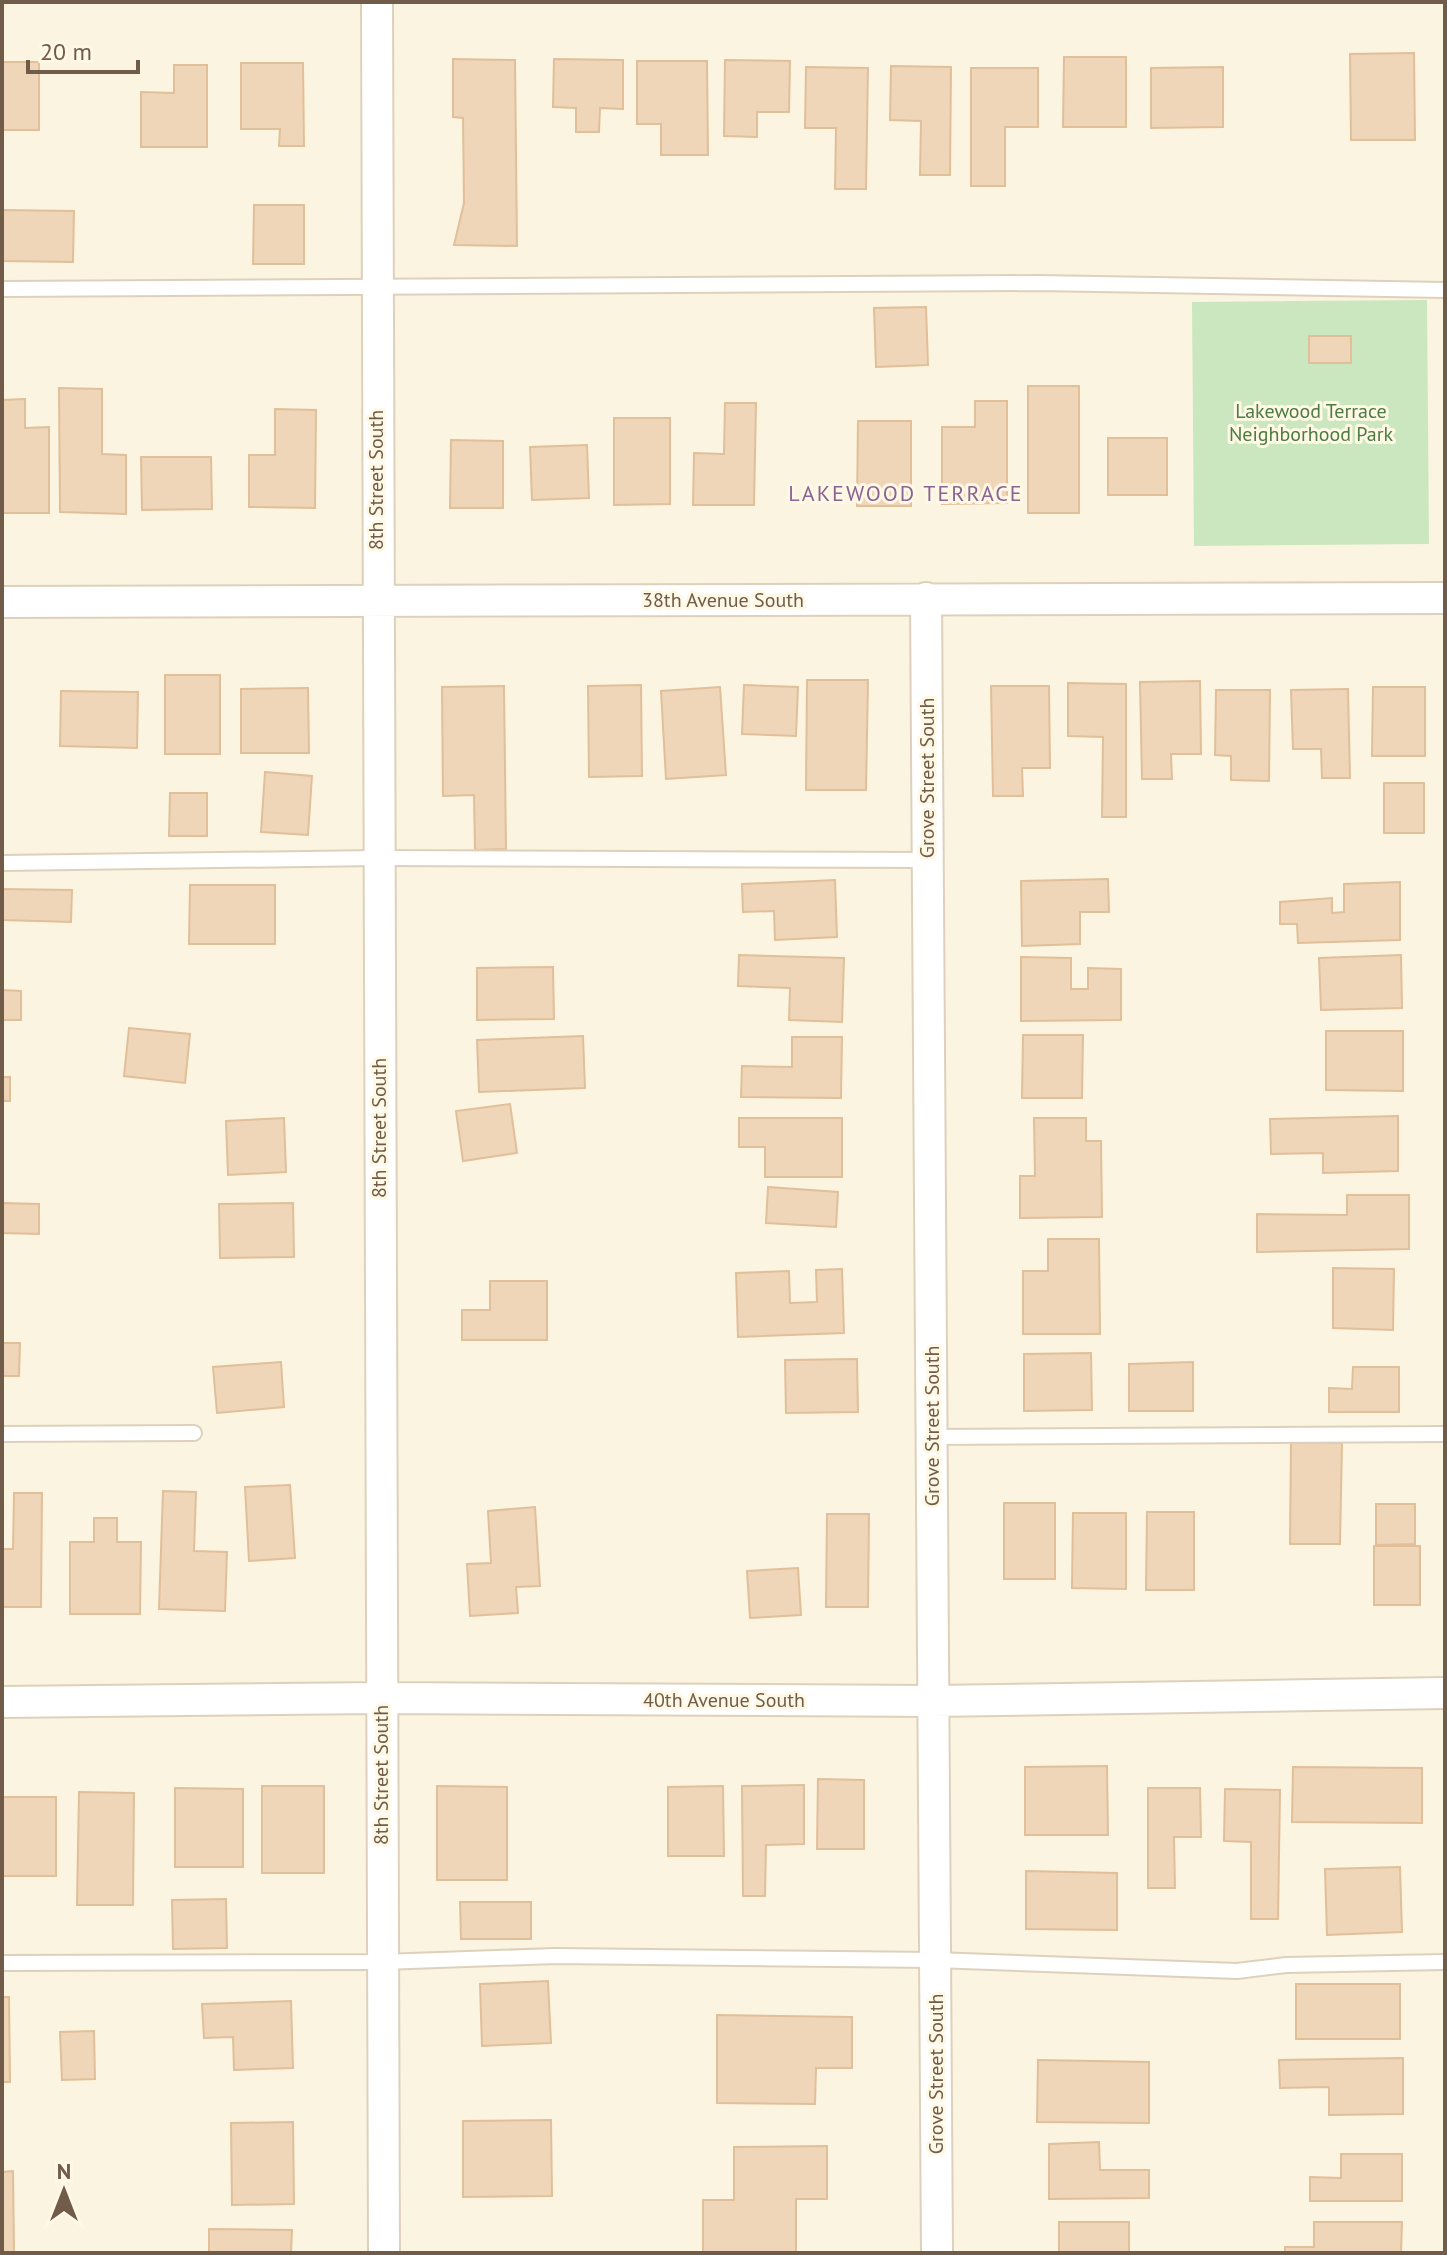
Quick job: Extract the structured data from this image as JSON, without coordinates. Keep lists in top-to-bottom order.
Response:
{
  "streets": {
    "street": [
      "8th Street South",
      "38th Avenue South",
      "Grove Street South",
      "40th Avenue South"
    ]
  },
  "crossings": [
    ["8th Street South", "38th Avenue South"],
    ["8th Street South", "40th Avenue South"],
    ["38th Avenue South", "Grove Street South"],
    ["Grove Street South", "40th Avenue South"]
  ],
  "districts": ["LAKEWOOD TERRACE"],
  "parks": ["Lakewood Terrace Neighborhood Park"],
  "scale_bar": "20 m",
  "north": "top"
}
